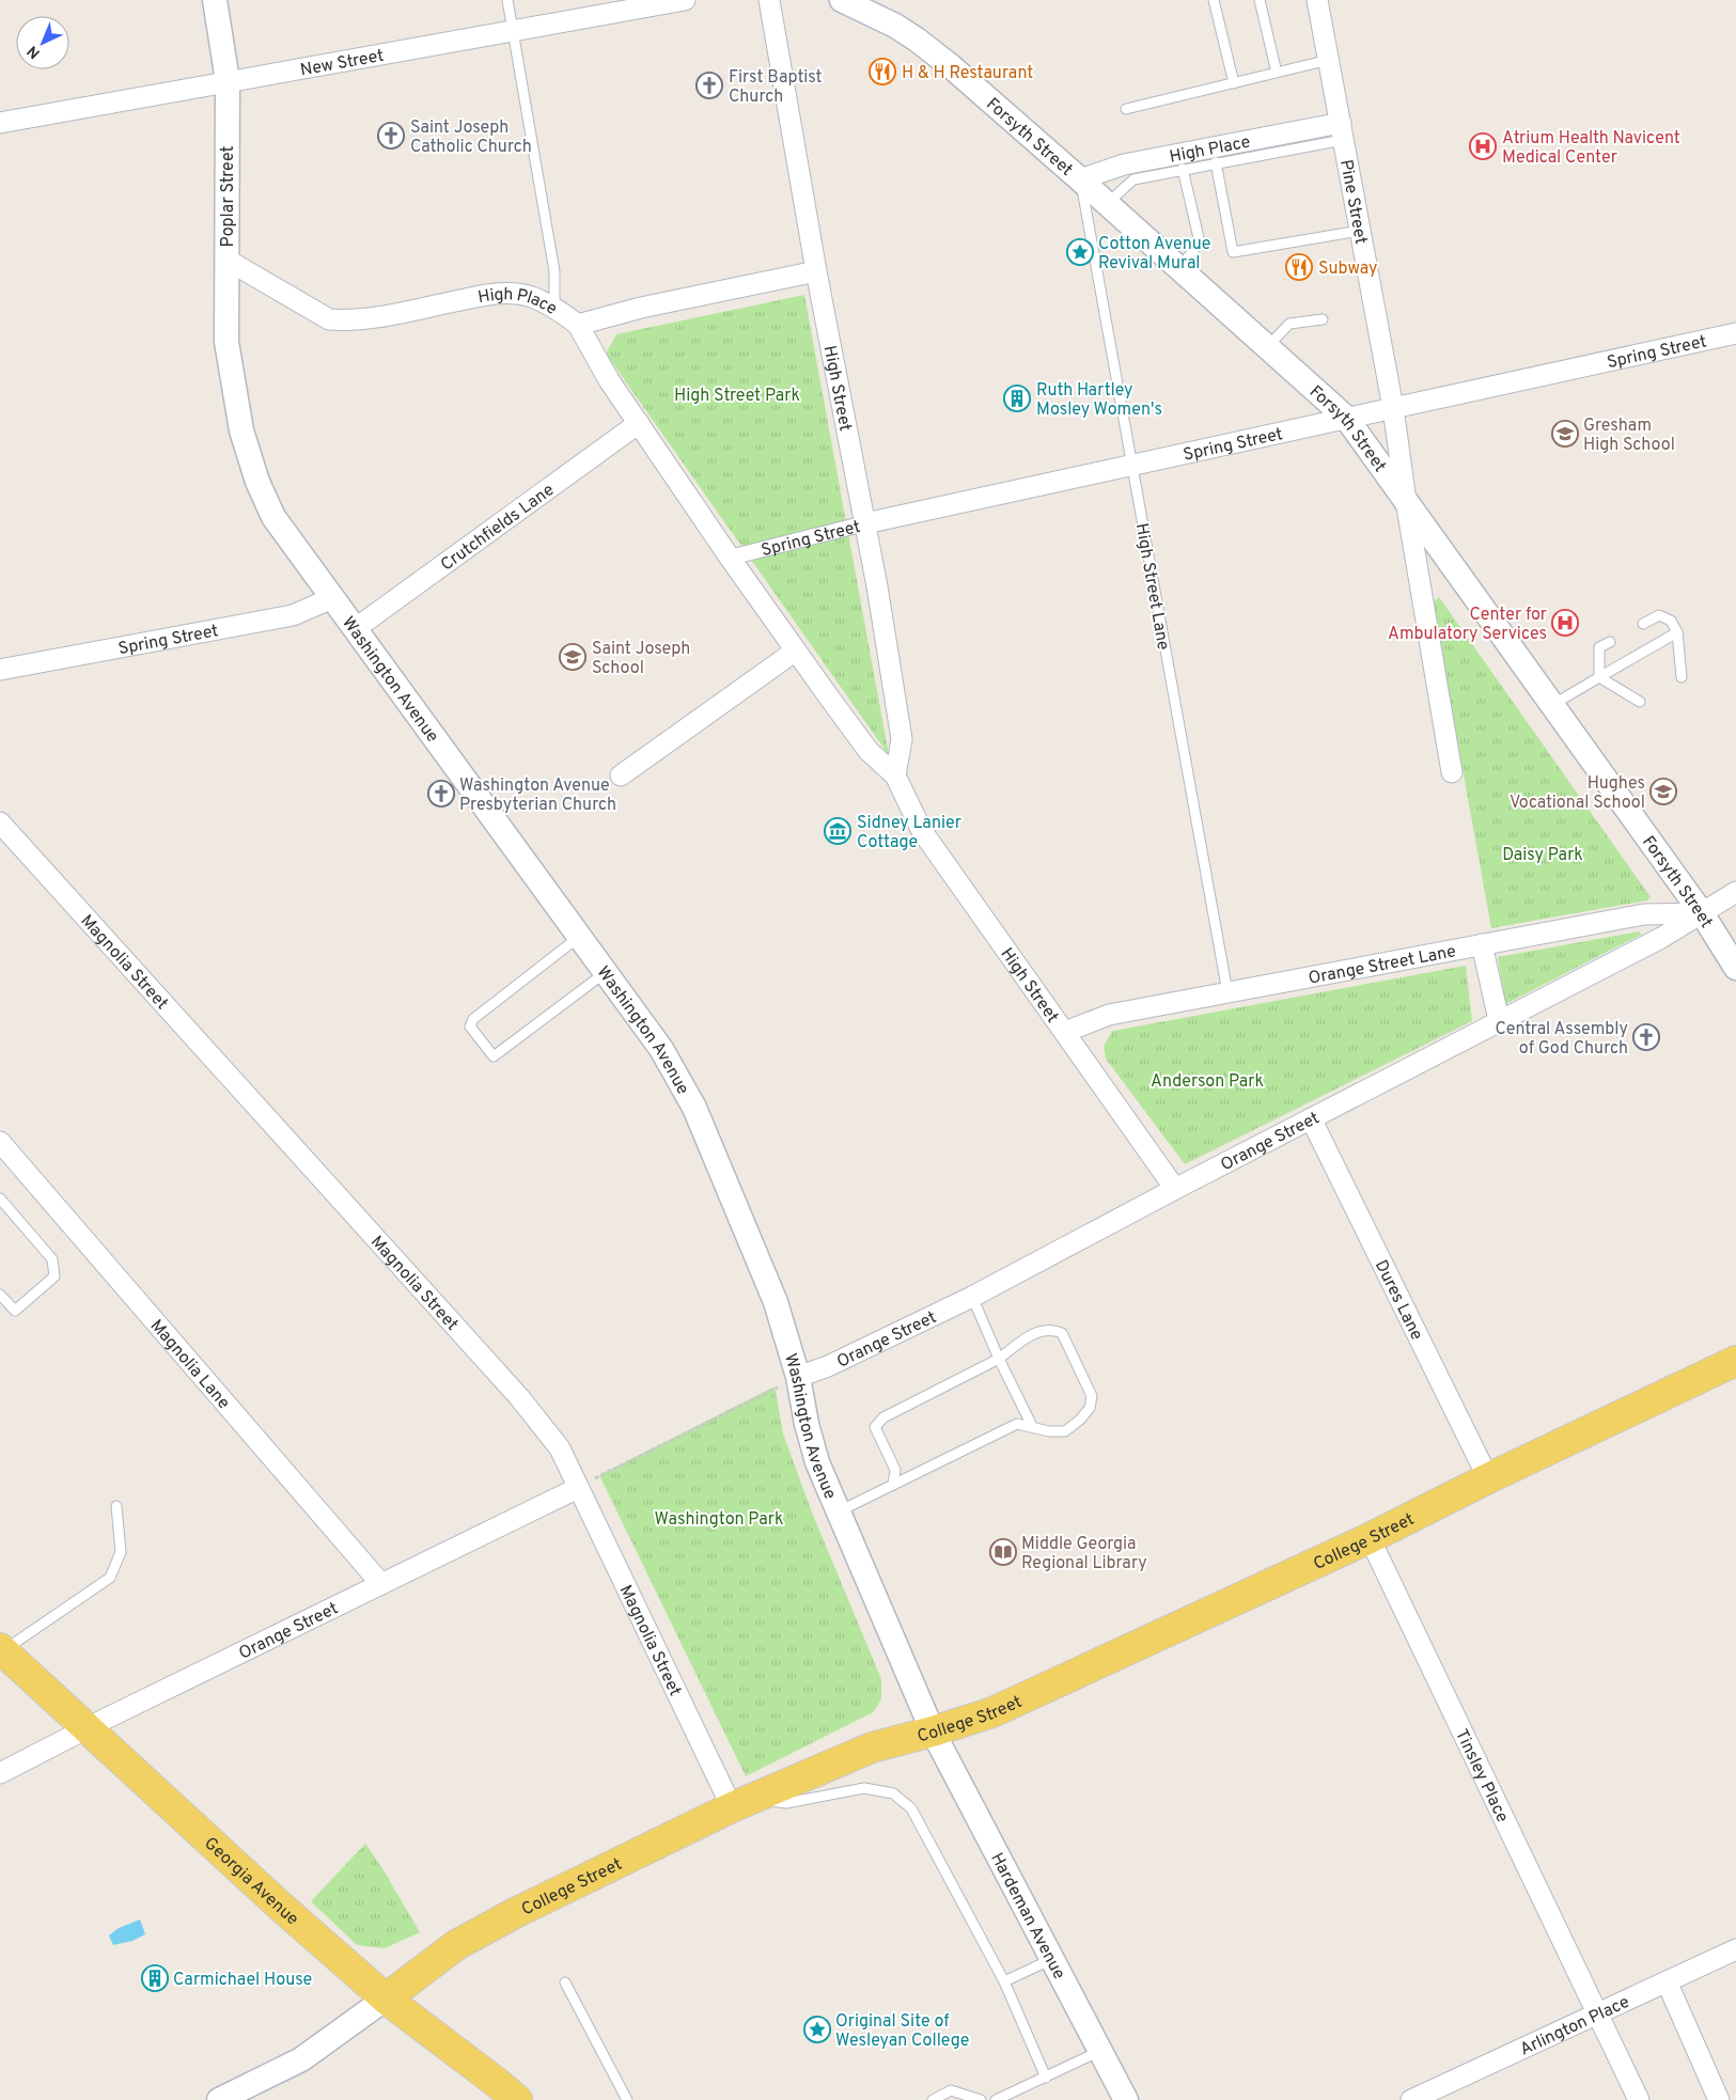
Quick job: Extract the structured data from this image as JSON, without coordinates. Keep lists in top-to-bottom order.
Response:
{
  "streets": {
    "main road": ["College Street", "Georgia Avenue"],
    "street": [
      "New Street",
      "Forsyth Street",
      "High Place",
      "Poplar Street",
      "Pine Street",
      "Spring Street",
      "High Street",
      "Crutchfields Lane",
      "Washington Avenue",
      "Magnolia Street",
      "Orange Street Lane",
      "Orange Street",
      "Dures Lane",
      "Magnolia Lane",
      "Tinsley Place",
      "Hardeman Avenue",
      "Arlington Place"
    ],
    "lane": ["High Street Lane"]
  },
  "crossings": [
    ["New Street", "Poplar Street"],
    ["Forsyth Street", "High Place"],
    ["Forsyth Street", "Pine Street"],
    ["Forsyth Street", "Spring Street"],
    ["Forsyth Street", "High Street Lane"],
    ["Forsyth Street", "Orange Street Lane"],
    ["Forsyth Street", "Orange Street"],
    ["High Place", "Poplar Street"],
    ["High Place", "Pine Street"],
    ["High Place", "High Street"],
    ["High Place", "High Street Lane"],
    ["Poplar Street", "Washington Avenue"],
    ["Pine Street", "Spring Street"],
    ["Spring Street", "High Street"],
    ["Spring Street", "High Street Lane"],
    ["Spring Street", "Washington Avenue"],
    ["High Street", "Crutchfields Lane"],
    ["High Street", "Orange Street Lane"],
    ["High Street", "Orange Street"],
    ["Crutchfields Lane", "Washington Avenue"],
    ["High Street Lane", "Orange Street Lane"],
    ["Washington Avenue", "Orange Street"],
    ["Washington Avenue", "College Street"],
    ["Washington Avenue", "Hardeman Avenue"],
    ["Magnolia Street", "Orange Street"],
    ["Magnolia Street", "College Street"],
    ["Orange Street Lane", "Orange Street"],
    ["Orange Street", "Dures Lane"],
    ["Orange Street", "Magnolia Lane"],
    ["Orange Street", "Georgia Avenue"],
    ["Dures Lane", "College Street"],
    ["College Street", "Tinsley Place"],
    ["College Street", "Georgia Avenue"],
    ["College Street", "Hardeman Avenue"],
    ["Tinsley Place", "Arlington Place"]
  ],
  "parks": [
    "High Street Park",
    "Daisy Park",
    "Anderson Park",
    "Washington Park"
  ],
  "places": {
    "restaurant": ["H & H Restaurant", "Subway"],
    "church": [
      "First Baptist Church",
      "Saint Joseph Catholic Church",
      "Washington Avenue Presbyterian Church",
      "Central Assembly of God Church"
    ],
    "hospital": ["Atrium Health Navicent Medical Center", "Center for Ambulatory Services"],
    "place": ["Cotton Avenue Revival Mural", "Original Site of Wesleyan College"],
    "building": ["Ruth Hartley Mosley Women's", "Carmichael House"],
    "school or university": ["Gresham High School", "Saint Joseph School", "Hughes Vocational School"],
    "museum": ["Sidney Lanier Cottage"],
    "library": ["Middle Georgia Regional Library"]
  },
  "north": "bottom left"
}
